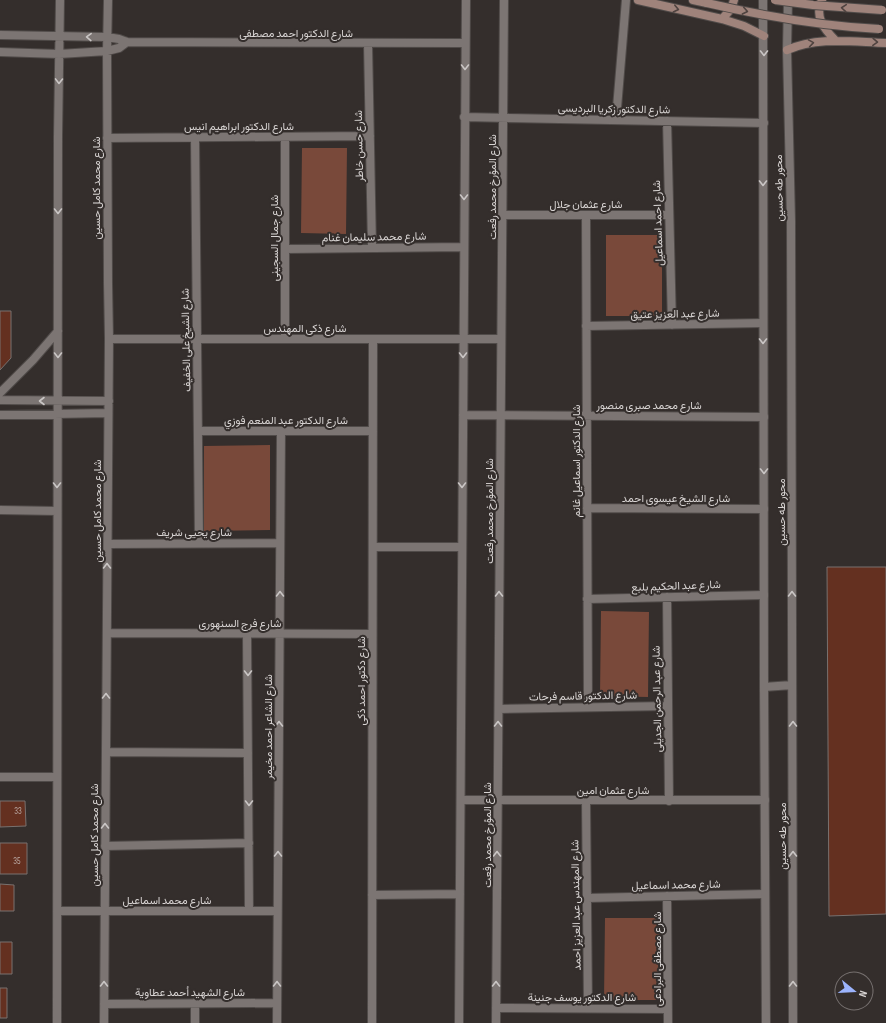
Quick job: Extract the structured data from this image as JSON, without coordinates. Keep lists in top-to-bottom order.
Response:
{
  "streets": {
    "street": [
      "شارع الدكتور احمد مصطفى",
      "شارع الدكتور زكريا البرديسى",
      "شارع الدكتور ابراهيم انيس",
      "شارع حسن خاطر",
      "شارع المؤرخ محمد رفعت",
      "شارع محمد كامل حسين",
      "محور طه حسين",
      "شارع عثمان جلال",
      "شارع احمد اسماعيل",
      "شارع محمد سليمان غنام",
      "شارع جمال السجينى",
      "شارع عبد العزيز عتيق",
      "شارع ذكى المهندس",
      "شارع الشيخ على الخفيف",
      "شارع محمد صبرى منصور",
      "شارع الدكتور عبد المنعم فوزي",
      "شارع الدكتور اسماعيل غانم",
      "شارع الشيخ عيسوى احمد",
      "شارع يحيى شريف",
      "شارع عبد الحكيم بلبع",
      "شارع فرج السنهورى",
      "شارع دكتور احمد ذكى",
      "شارع الدكتور قاسم فرحات",
      "شارع عبد الرحمن الجديلى",
      "شارع الشاعر احمد مخيمر",
      "شارع عثمان امين",
      "شارع محمد اسماعيل",
      "شارع المهندس عبد العزيز احمد",
      "شارع مصطفى البرادعى",
      "شارع الشهيد أحمد عطاوية",
      "شارع الدكتور يوسف جنينة"
    ]
  },
  "crossings": [
    ["شارع الدكتور احمد مصطفى", "شارع حسن خاطر"],
    ["شارع الدكتور احمد مصطفى", "شارع محمد كامل حسين"],
    ["شارع الدكتور زكريا البرديسى", "شارع المؤرخ محمد رفعت"],
    ["شارع الدكتور زكريا البرديسى", "محور طه حسين"],
    ["شارع الدكتور زكريا البرديسى", "شارع احمد اسماعيل"],
    ["شارع الدكتور ابراهيم انيس", "شارع حسن خاطر"],
    ["شارع الدكتور ابراهيم انيس", "شارع محمد كامل حسين"],
    ["شارع الدكتور ابراهيم انيس", "شارع جمال السجينى"],
    ["شارع الدكتور ابراهيم انيس", "شارع الشيخ على الخفيف"],
    ["شارع حسن خاطر", "شارع محمد سليمان غنام"],
    ["شارع المؤرخ محمد رفعت", "شارع عثمان جلال"],
    ["شارع المؤرخ محمد رفعت", "شارع ذكى المهندس"],
    ["شارع المؤرخ محمد رفعت", "شارع محمد صبرى منصور"],
    ["شارع المؤرخ محمد رفعت", "شارع الدكتور قاسم فرحات"],
    ["شارع المؤرخ محمد رفعت", "شارع عثمان امين"],
    ["شارع المؤرخ محمد رفعت", "شارع الدكتور يوسف جنينة"],
    ["شارع محمد كامل حسين", "شارع ذكى المهندس"],
    ["شارع محمد كامل حسين", "شارع يحيى شريف"],
    ["شارع محمد كامل حسين", "شارع فرج السنهورى"],
    ["شارع محمد كامل حسين", "شارع محمد اسماعيل"],
    ["شارع محمد كامل حسين", "شارع الشهيد أحمد عطاوية"],
    ["محور طه حسين", "شارع عبد العزيز عتيق"],
    ["محور طه حسين", "شارع محمد صبرى منصور"],
    ["محور طه حسين", "شارع الشيخ عيسوى احمد"],
    ["محور طه حسين", "شارع عبد الحكيم بلبع"],
    ["محور طه حسين", "شارع عثمان امين"],
    ["محور طه حسين", "شارع محمد اسماعيل"],
    ["شارع عثمان جلال", "شارع احمد اسماعيل"],
    ["شارع عثمان جلال", "شارع الدكتور اسماعيل غانم"],
    ["شارع احمد اسماعيل", "شارع عبد العزيز عتيق"],
    ["شارع محمد سليمان غنام", "شارع جمال السجينى"],
    ["شارع جمال السجينى", "شارع ذكى المهندس"],
    ["شارع عبد العزيز عتيق", "شارع الدكتور اسماعيل غانم"],
    ["شارع ذكى المهندس", "شارع الشيخ على الخفيف"],
    ["شارع ذكى المهندس", "شارع دكتور احمد ذكى"],
    ["شارع الشيخ على الخفيف", "شارع الدكتور عبد المنعم فوزي"],
    ["شارع الشيخ على الخفيف", "شارع يحيى شريف"],
    ["شارع محمد صبرى منصور", "شارع الدكتور اسماعيل غانم"],
    ["شارع الدكتور عبد المنعم فوزي", "شارع دكتور احمد ذكى"],
    ["شارع الدكتور عبد المنعم فوزي", "شارع الشاعر احمد مخيمر"],
    ["شارع الدكتور اسماعيل غانم", "شارع الشيخ عيسوى احمد"],
    ["شارع الدكتور اسماعيل غانم", "شارع عبد الحكيم بلبع"],
    ["شارع الدكتور اسماعيل غانم", "شارع الدكتور قاسم فرحات"],
    ["شارع يحيى شريف", "شارع الشاعر احمد مخيمر"],
    ["شارع عبد الحكيم بلبع", "شارع عبد الرحمن الجديلى"],
    ["شارع فرج السنهورى", "شارع دكتور احمد ذكى"],
    ["شارع فرج السنهورى", "شارع الشاعر احمد مخيمر"],
    ["شارع الدكتور قاسم فرحات", "شارع عبد الرحمن الجديلى"],
    ["شارع عبد الرحمن الجديلى", "شارع عثمان امين"],
    ["شارع الشاعر احمد مخيمر", "شارع محمد اسماعيل"],
    ["شارع الشاعر احمد مخيمر", "شارع الشهيد أحمد عطاوية"],
    ["شارع عثمان امين", "شارع المهندس عبد العزيز احمد"],
    ["شارع محمد اسماعيل", "شارع المهندس عبد العزيز احمد"],
    ["شارع محمد اسماعيل", "شارع مصطفى البرادعى"],
    ["شارع المهندس عبد العزيز احمد", "شارع الدكتور يوسف جنينة"],
    ["شارع مصطفى البرادعى", "شارع الدكتور يوسف جنينة"]
  ],
  "house_numbers": ["33", "35"],
  "north": "right"
}
